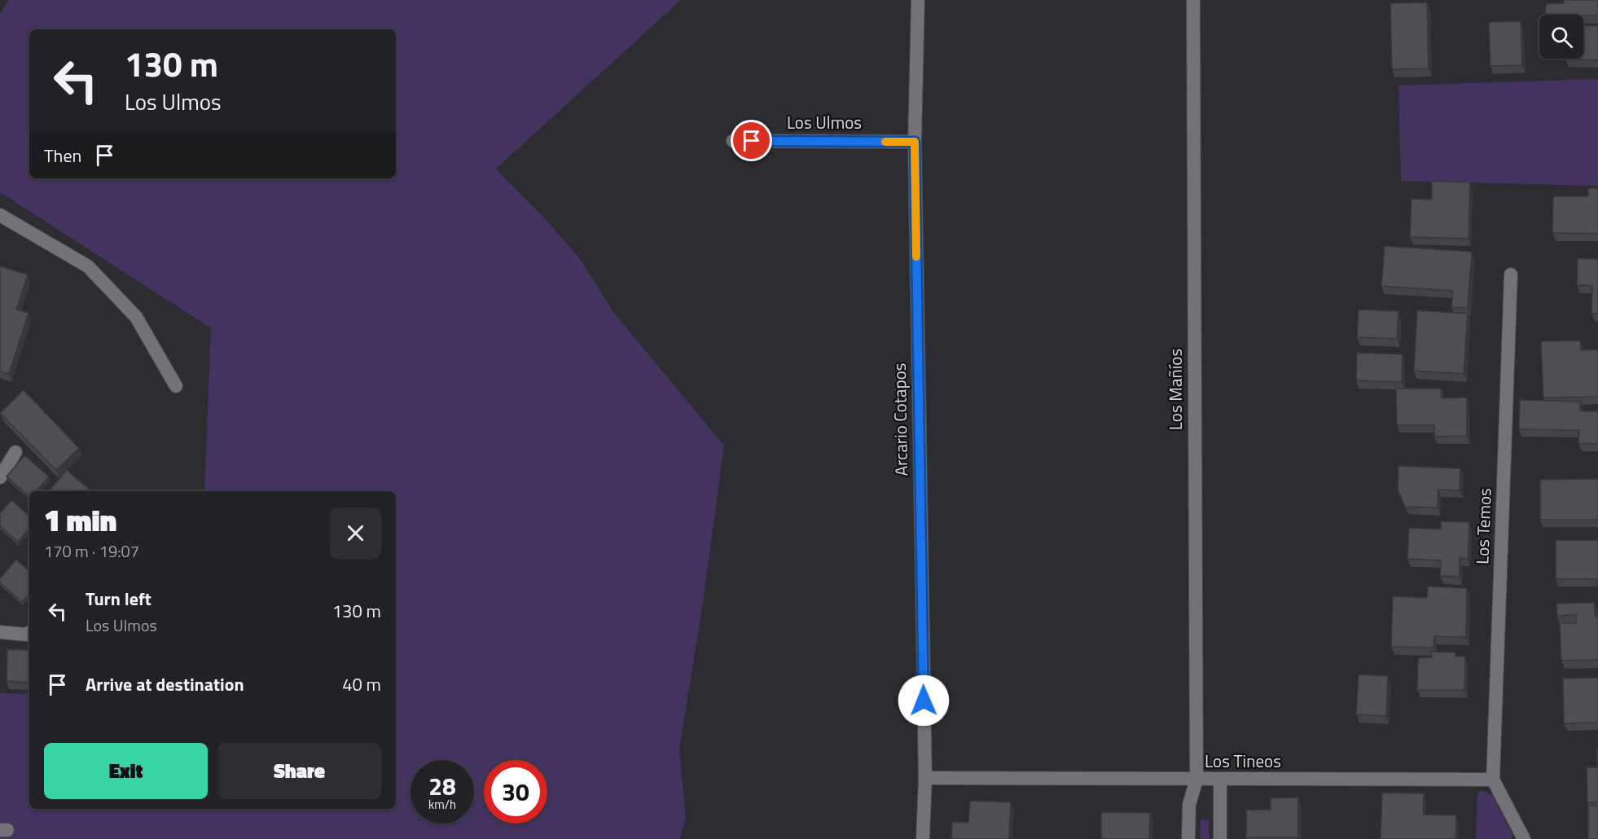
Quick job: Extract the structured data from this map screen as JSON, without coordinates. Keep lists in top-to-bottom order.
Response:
{
  "streets": {
    "street": [
      "Los Ulmos",
      "Los Mañíos",
      "Arcario Cotapos",
      "Los Temos",
      "Los Tineos"
    ]
  },
  "crossings": [
    ["Los Ulmos", "Arcario Cotapos"],
    ["Los Mañíos", "Los Tineos"],
    ["Arcario Cotapos", "Los Tineos"],
    ["Los Temos", "Los Tineos"]
  ],
  "page": {
    "turn": ["130 m", "Los Ulmos"],
    "then": "Then",
    "heading": ["1 min", "170 m · 19:07"],
    "list": [
      {
        "name": "Turn left",
        "note": "Los Ulmos",
        "value": "130 m"
      },
      {
        "name": "Arrive at destination",
        "value": "40 m"
      }
    ],
    "buttons": ["Exit", "Share"],
    "speed": "28 km/h",
    "limit": "30"
  }
}
